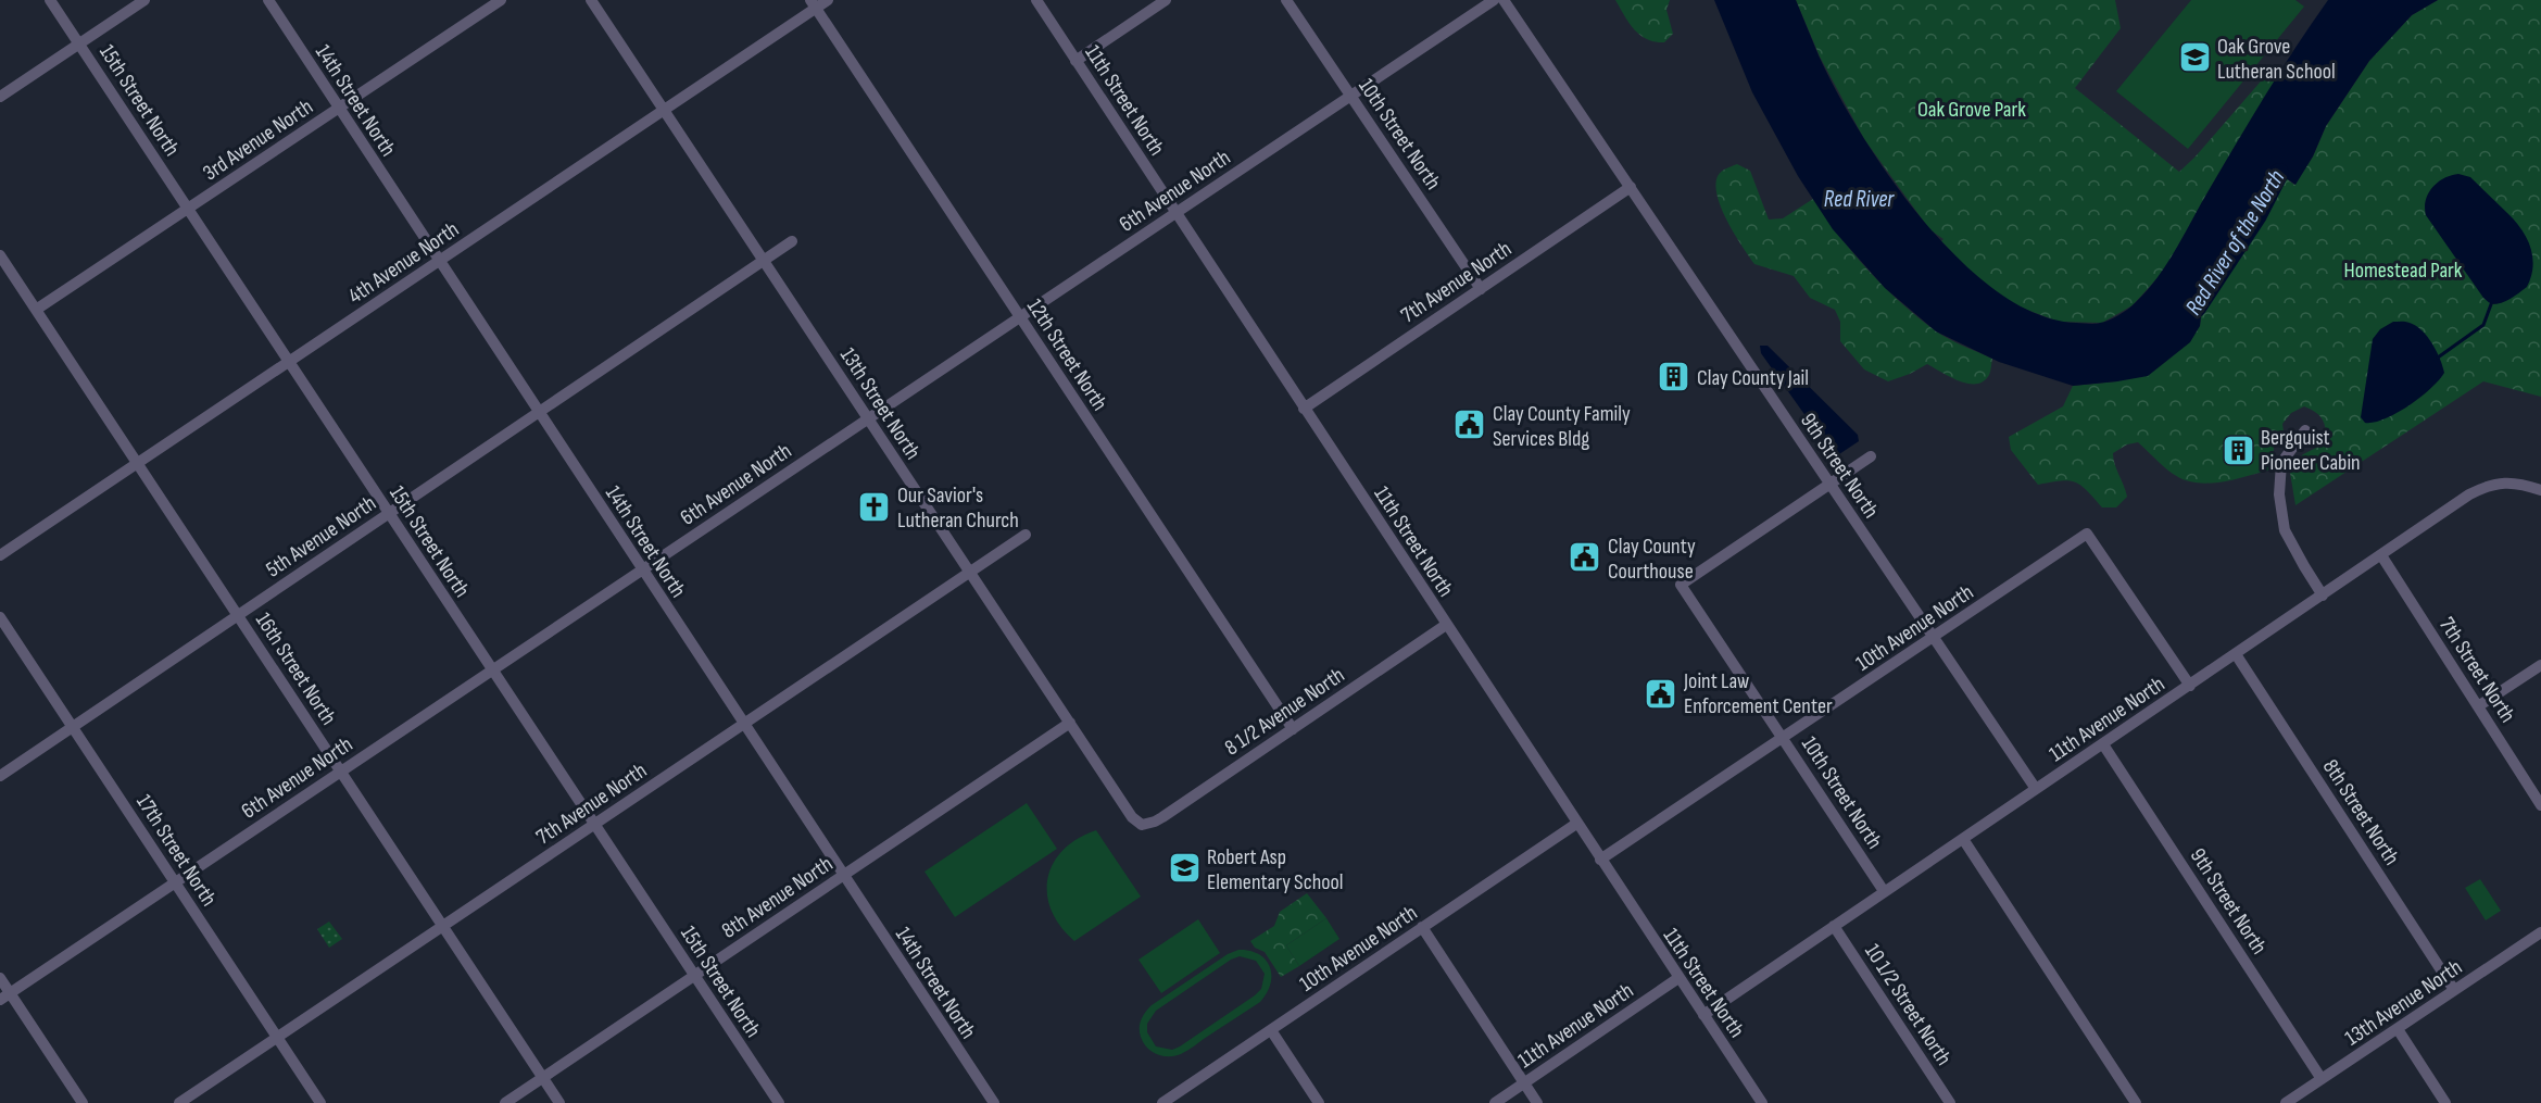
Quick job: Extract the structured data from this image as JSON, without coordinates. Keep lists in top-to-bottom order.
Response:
{
  "streets": {
    "street": [
      "15th Street North",
      "14th Street North",
      "11th Street North",
      "10th Street North",
      "3rd Avenue North",
      "6th Avenue North",
      "4th Avenue North",
      "7th Avenue North",
      "12th Street North",
      "13th Street North",
      "9th Street North",
      "5th Avenue North",
      "10th Avenue North",
      "16th Street North",
      "7th Street North",
      "8 1/2 Avenue North",
      "11th Avenue North",
      "8th Street North",
      "17th Street North",
      "8th Avenue North",
      "13th Avenue North",
      "10 1/2 Street North"
    ]
  },
  "crossings": [
    ["15th Street North", "3rd Avenue North"],
    ["15th Street North", "6th Avenue North"],
    ["15th Street North", "4th Avenue North"],
    ["15th Street North", "7th Avenue North"],
    ["15th Street North", "5th Avenue North"],
    ["15th Street North", "8th Avenue North"],
    ["14th Street North", "3rd Avenue North"],
    ["14th Street North", "6th Avenue North"],
    ["14th Street North", "4th Avenue North"],
    ["14th Street North", "7th Avenue North"],
    ["14th Street North", "5th Avenue North"],
    ["14th Street North", "8th Avenue North"],
    ["11th Street North", "6th Avenue North"],
    ["11th Street North", "7th Avenue North"],
    ["11th Street North", "10th Avenue North"],
    ["11th Street North", "8 1/2 Avenue North"],
    ["11th Street North", "11th Avenue North"],
    ["10th Street North", "6th Avenue North"],
    ["10th Street North", "7th Avenue North"],
    ["10th Street North", "9th Street North"],
    ["10th Street North", "10th Avenue North"],
    ["10th Street North", "11th Avenue North"],
    ["3rd Avenue North", "16th Street North"],
    ["6th Avenue North", "12th Street North"],
    ["6th Avenue North", "13th Street North"],
    ["6th Avenue North", "16th Street North"],
    ["6th Avenue North", "17th Street North"],
    ["4th Avenue North", "12th Street North"],
    ["4th Avenue North", "13th Street North"],
    ["4th Avenue North", "16th Street North"],
    ["7th Avenue North", "13th Street North"],
    ["7th Avenue North", "9th Street North"],
    ["7th Avenue North", "16th Street North"],
    ["7th Avenue North", "17th Street North"],
    ["12th Street North", "8 1/2 Avenue North"],
    ["13th Street North", "5th Avenue North"],
    ["13th Street North", "8 1/2 Avenue North"],
    ["13th Street North", "8th Avenue North"],
    ["9th Street North", "10th Avenue North"],
    ["9th Street North", "11th Avenue North"],
    ["9th Street North", "13th Avenue North"],
    ["5th Avenue North", "16th Street North"],
    ["5th Avenue North", "17th Street North"],
    ["10th Avenue North", "11th Avenue North"],
    ["16th Street North", "8th Avenue North"],
    ["7th Street North", "11th Avenue North"],
    ["11th Avenue North", "8th Street North"],
    ["11th Avenue North", "10 1/2 Street North"],
    ["8th Street North", "13th Avenue North"]
  ],
  "water": ["Red River", "Red River of the North"],
  "parks": ["Oak Grove Park", "Homestead Park"],
  "places": {
    "school or university": ["Oak Grove Lutheran School", "Robert Asp Elementary School"],
    "building": ["Clay County Jail", "Bergquist Pioneer Cabin"],
    "public building": ["Clay County Family Services Bldg", "Clay County Courthouse", "Joint Law Enforcement Center"],
    "church": ["Our Savior's Lutheran Church"]
  }
}
